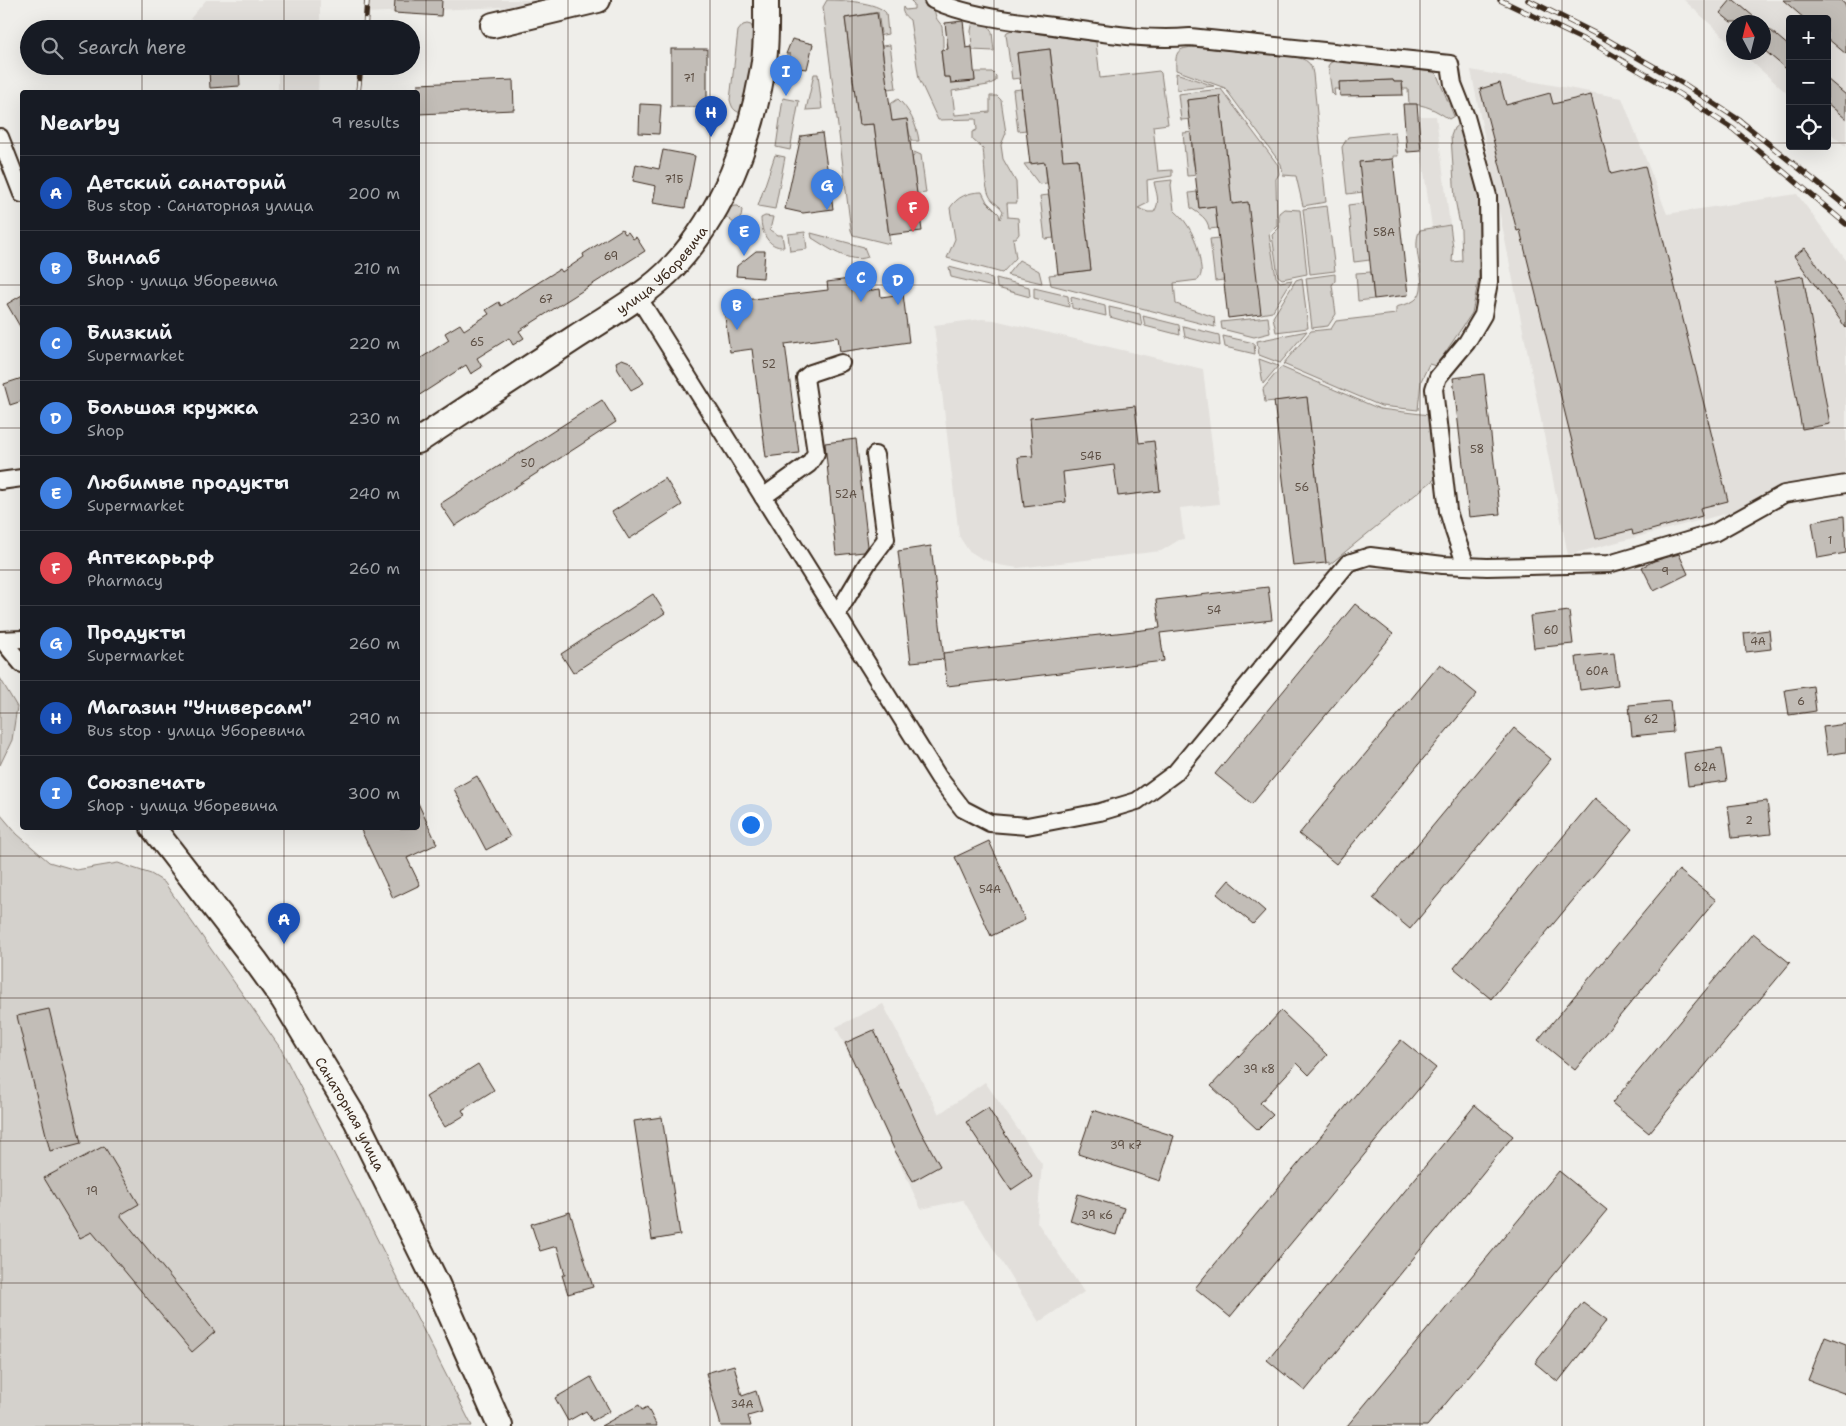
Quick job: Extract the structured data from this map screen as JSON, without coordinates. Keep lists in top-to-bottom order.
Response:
{
  "streets": {
    "main road": ["улица Уборевича", "Санаторная улица"]
  },
  "house_numbers": [
    "71",
    "71Б",
    "58А",
    "69",
    "67",
    "65",
    "52",
    "58",
    "54Б",
    "50",
    "56",
    "52А",
    "1",
    "9",
    "54",
    "60",
    "4А",
    "60А",
    "6",
    "62",
    "62А",
    "2",
    "54А",
    "39 к8",
    "39 к7",
    "19",
    "39 к6",
    "34А"
  ],
  "north": "top",
  "page": {
    "map_buttons": ["+", "−"],
    "search": "Search here",
    "pins": [
      "I",
      "H",
      "G",
      "F",
      "E",
      "C",
      "D",
      "B",
      "A"
    ],
    "heading": ["Nearby", "9 results"],
    "list": [
      {
        "mark": "A",
        "name": "Детский санаторий",
        "note": "Bus stop · Санаторная улица",
        "value": "200 m"
      },
      {
        "mark": "B",
        "name": "Винлаб",
        "note": "Shop · улица Уборевича",
        "value": "210 m"
      },
      {
        "mark": "C",
        "name": "Близкий",
        "note": "Supermarket",
        "value": "220 m"
      },
      {
        "mark": "D",
        "name": "Большая кружка",
        "note": "Shop",
        "value": "230 m"
      },
      {
        "mark": "E",
        "name": "Любимые продукты",
        "note": "Supermarket",
        "value": "240 m"
      },
      {
        "mark": "F",
        "name": "Аптекарь.рф",
        "note": "Pharmacy",
        "value": "260 m"
      },
      {
        "mark": "G",
        "name": "Продукты",
        "note": "Supermarket",
        "value": "260 m"
      },
      {
        "mark": "H",
        "name": "Магазин \"Универсам\"",
        "note": "Bus stop · улица Уборевича",
        "value": "290 m"
      },
      {
        "mark": "I",
        "name": "Союзпечать",
        "note": "Shop · улица Уборевича",
        "value": "300 m"
      }
    ]
  }
}
